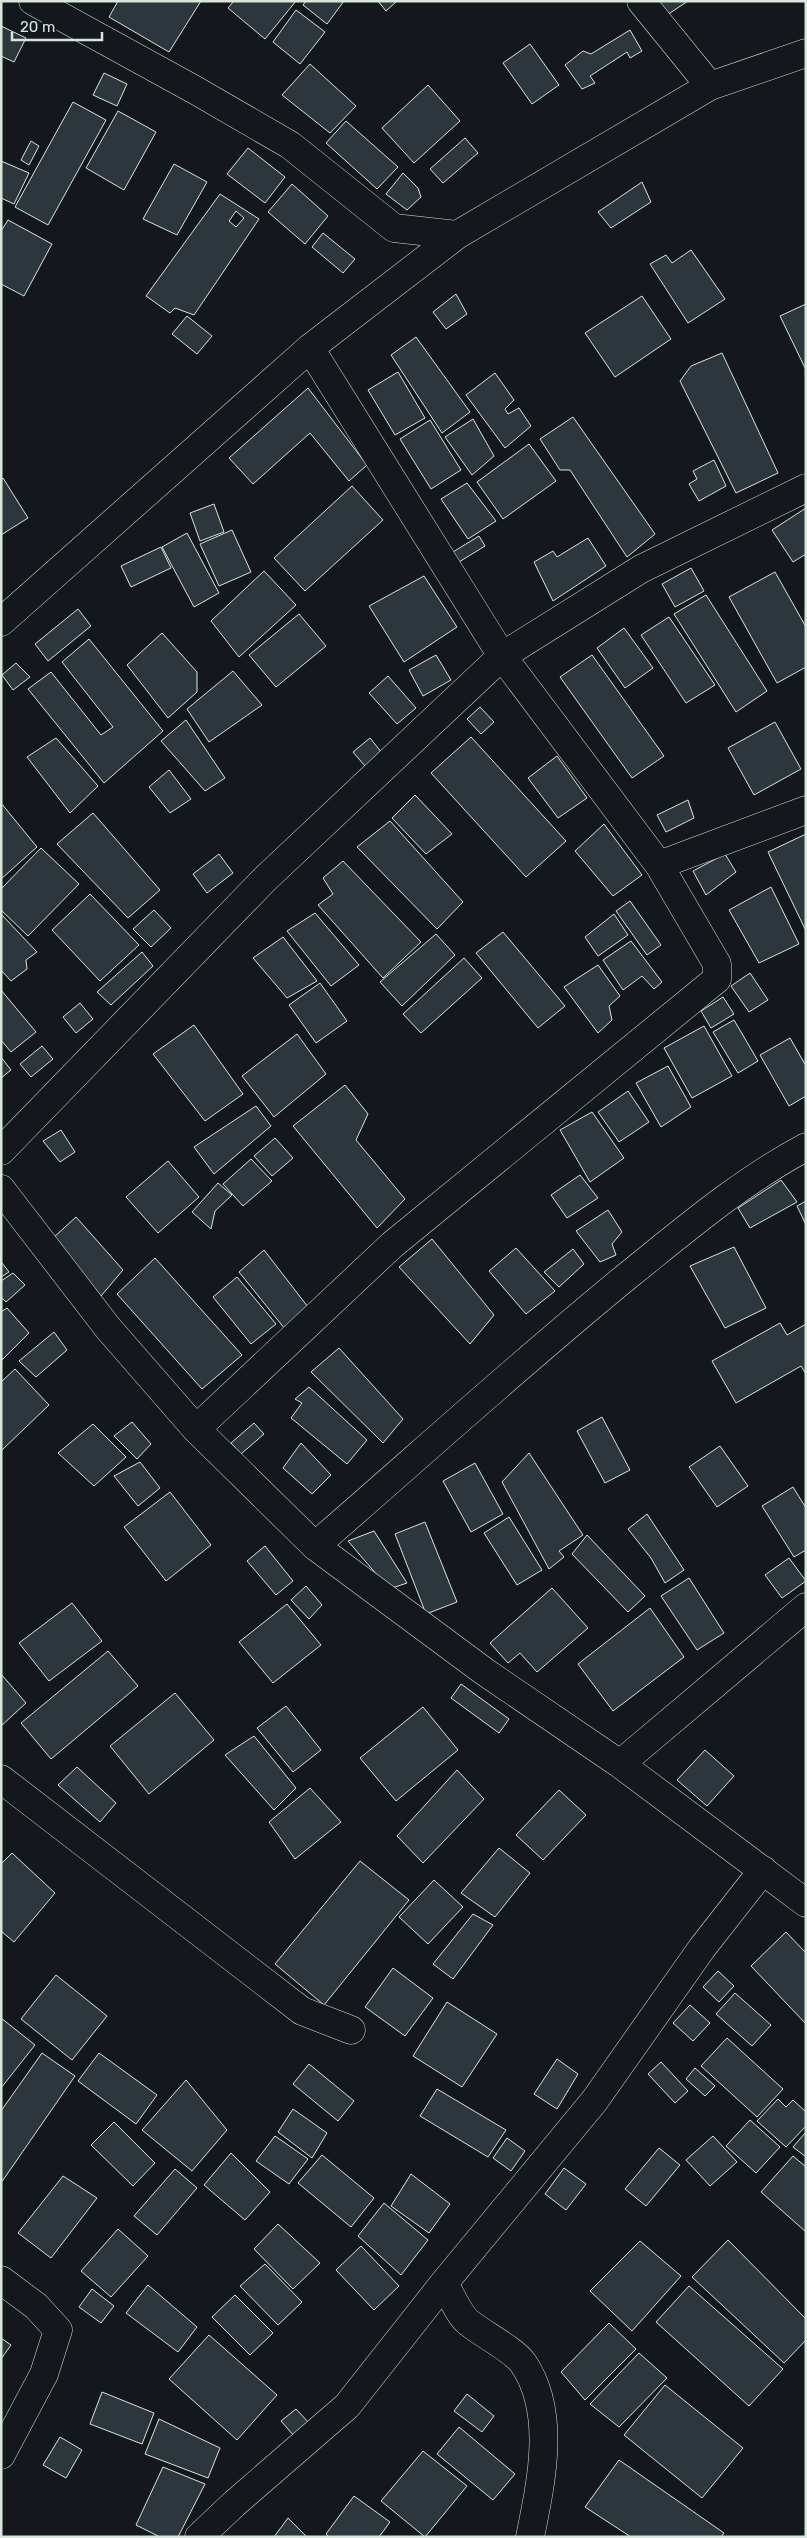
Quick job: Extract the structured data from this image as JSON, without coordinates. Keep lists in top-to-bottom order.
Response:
{
  "scale_bar": "20 m"
}
